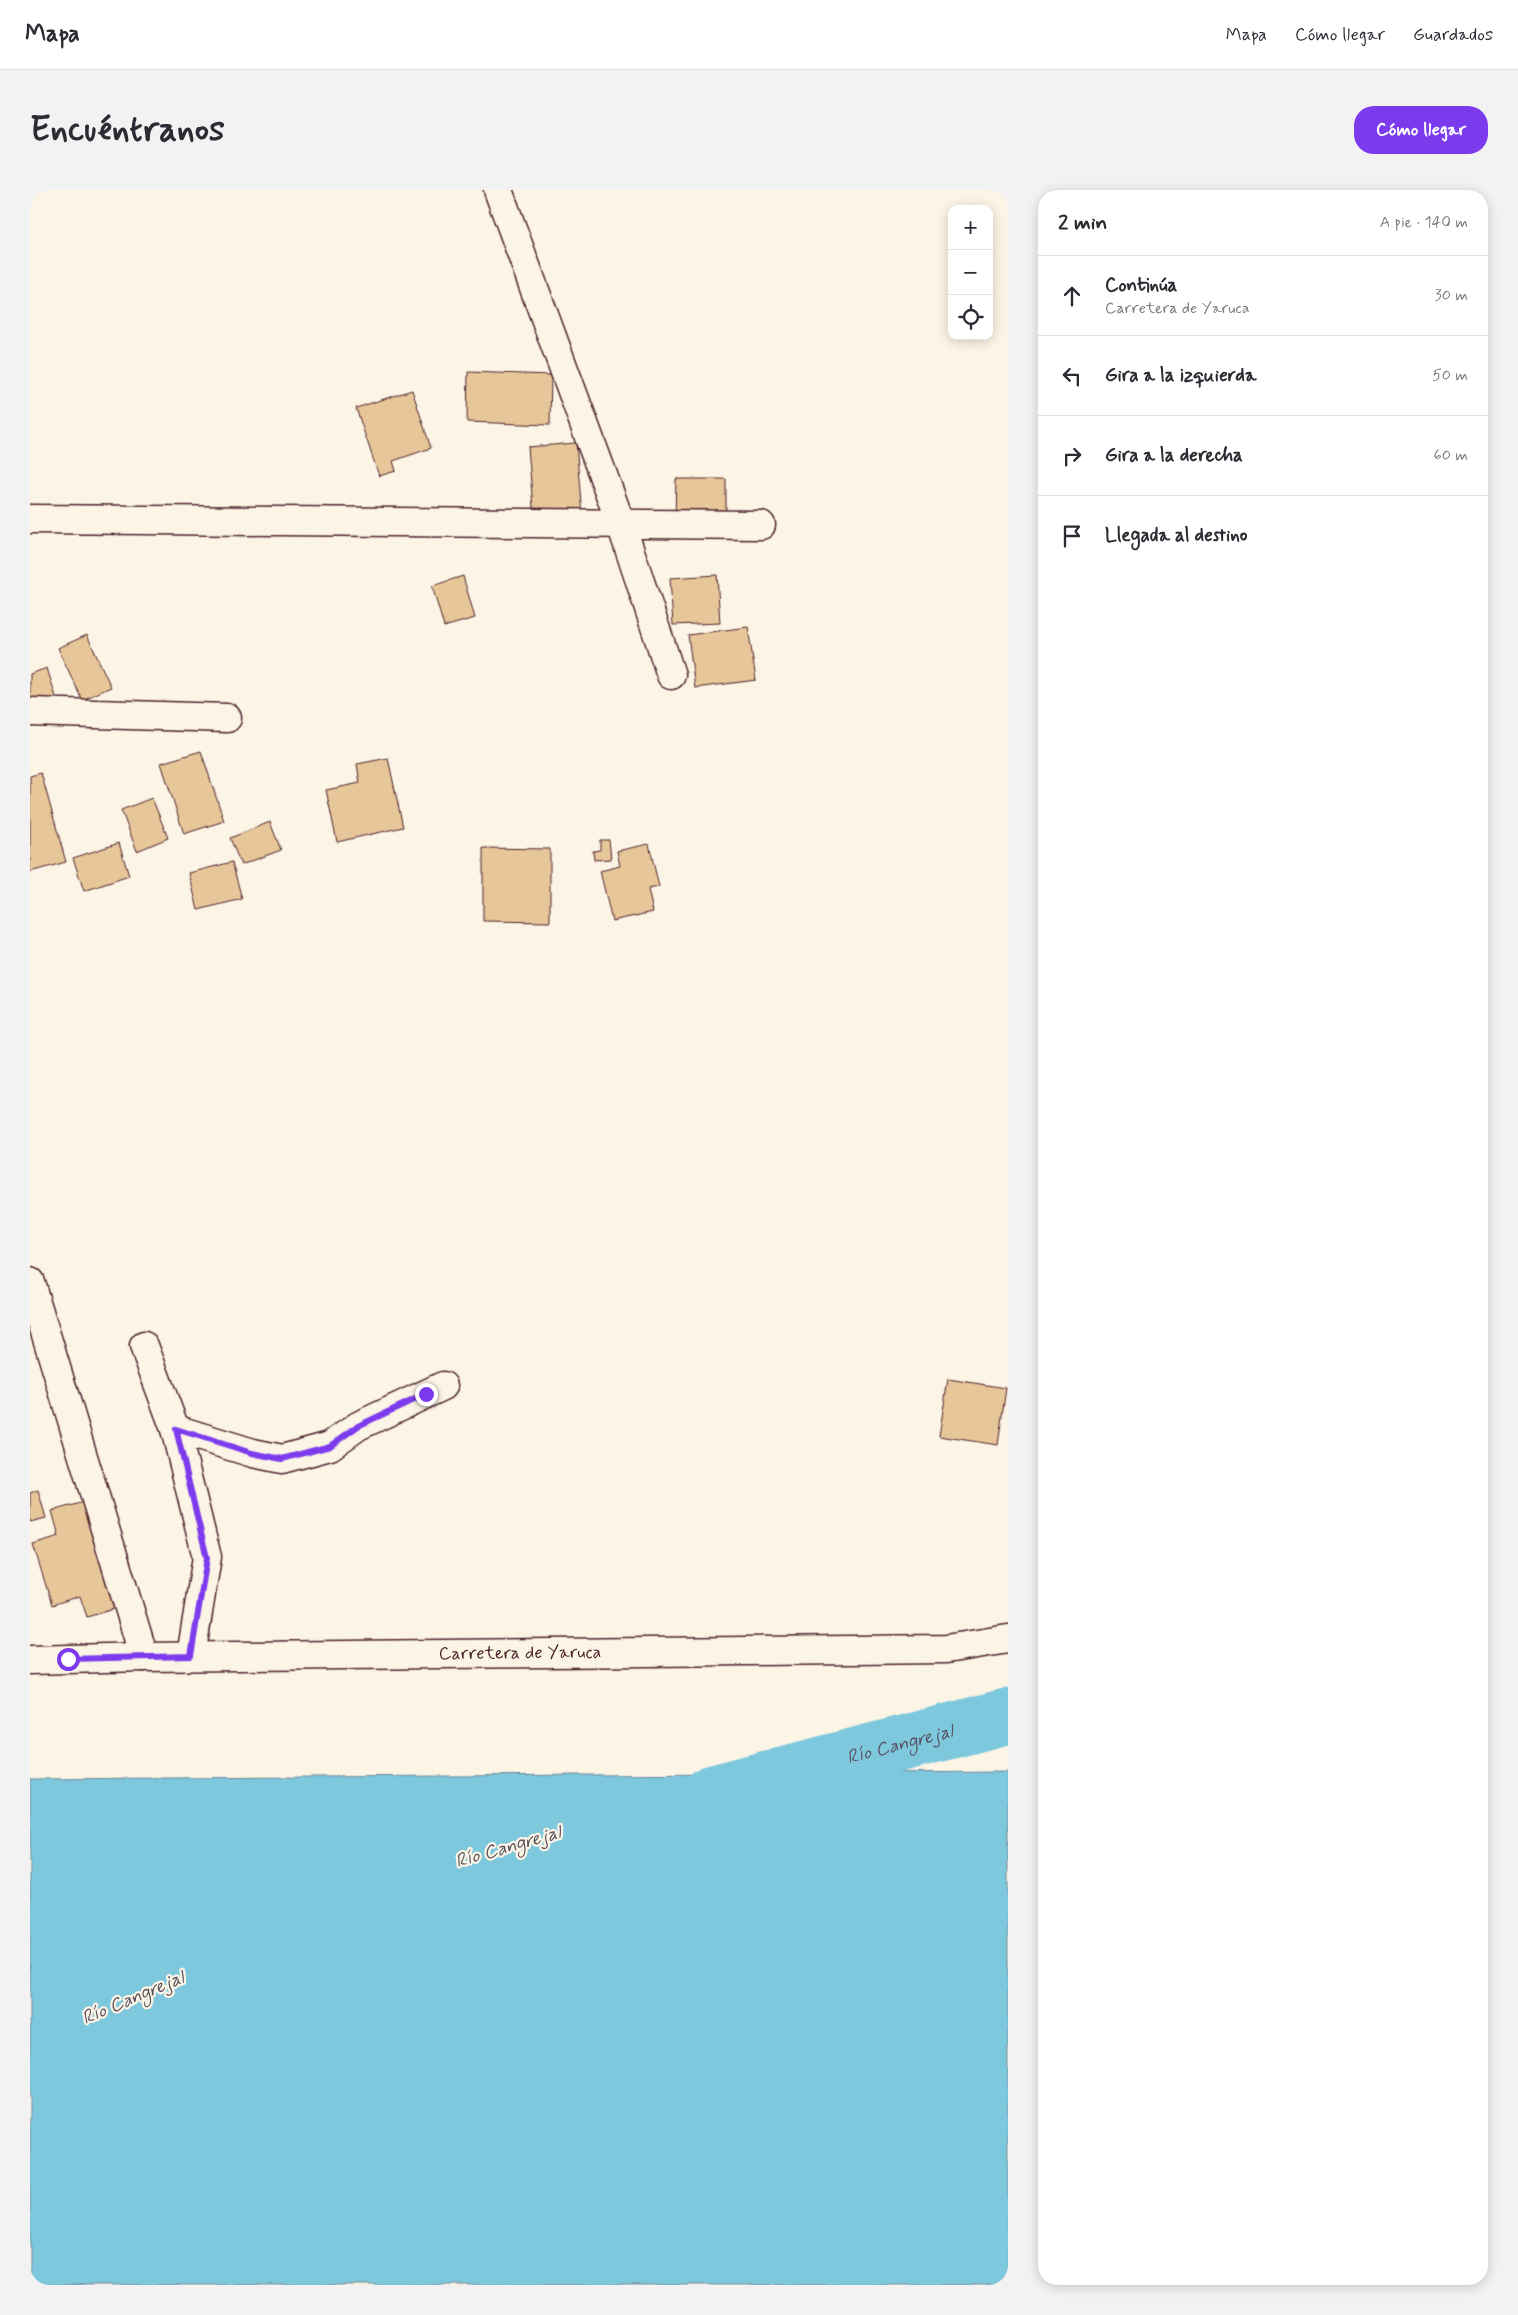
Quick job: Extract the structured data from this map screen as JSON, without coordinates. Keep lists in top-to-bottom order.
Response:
{
  "streets": {
    "street": ["Carretera de Yaruca"]
  },
  "water": ["Río Cangrejal"],
  "page": {
    "header": "Mapa",
    "nav": ["Mapa", "Cómo llegar", "Guardados"],
    "buttons": "Cómo llegar",
    "title": "Encuéntranos",
    "heading": ["2 min", "A pie · 140 m"],
    "map_buttons": ["+", "−"],
    "list": [
      ["Continúa", "Carretera de Yaruca", "30 m"],
      ["Gira a la izquierda", "50 m"],
      ["Gira a la derecha", "60 m"],
      "Llegada al destino"
    ]
  }
}
